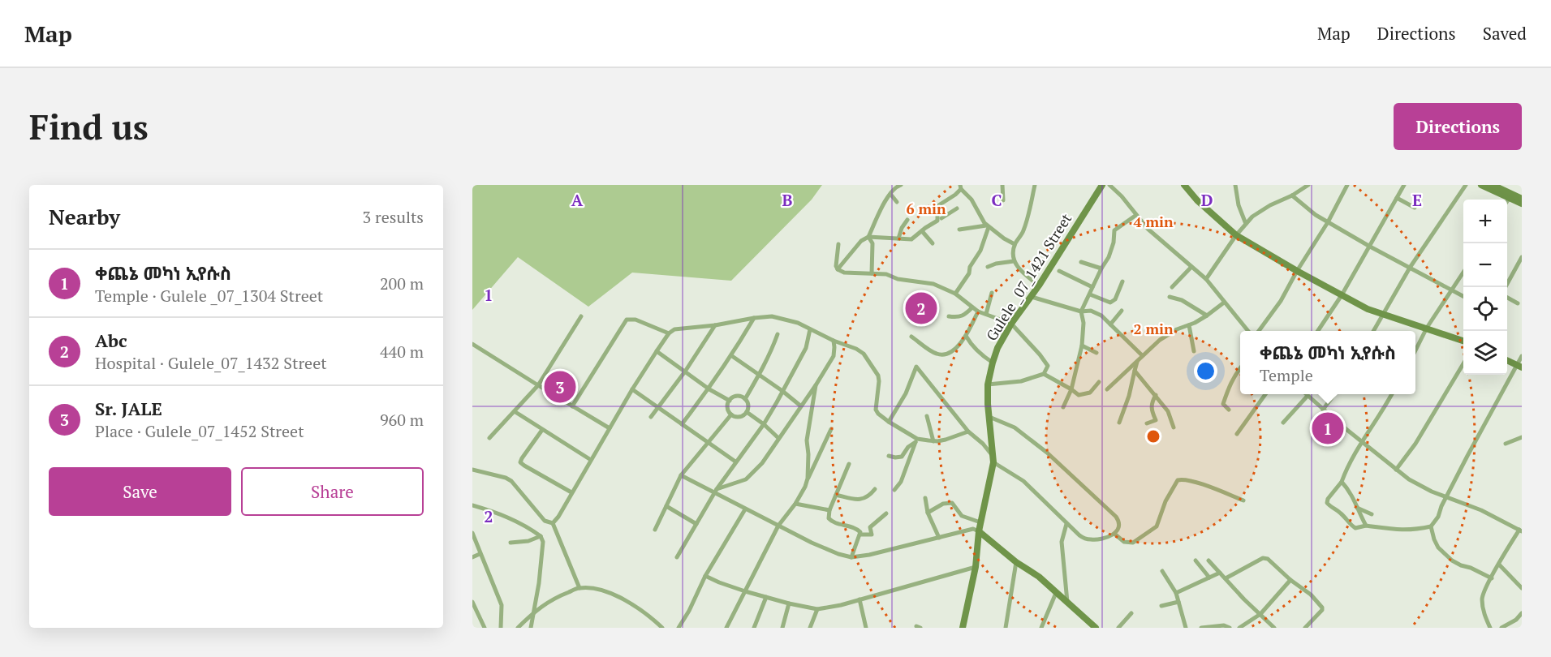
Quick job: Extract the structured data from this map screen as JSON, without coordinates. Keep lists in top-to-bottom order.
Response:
{
  "streets": {
    "main road": ["Gulele _07_1421 Street"]
  },
  "page": {
    "header": "Map",
    "nav": ["Map", "Directions", "Saved"],
    "buttons": [
      "Directions",
      ["Save", "Share"]
    ],
    "title": "Find us",
    "heading": ["Nearby", "3 results"],
    "map_buttons": ["+", "−"],
    "list": [
      {
        "mark": "1",
        "name": "ቀጨኔ መካነ ኢየሱስ",
        "note": "Temple · Gulele _07_1304 Street",
        "value": "200 m"
      },
      {
        "mark": "2",
        "name": "Abc",
        "note": "Hospital · Gulele_07_1432 Street",
        "value": "440 m"
      },
      {
        "mark": "3",
        "name": "Sr. JALE",
        "note": "Place · Gulele_07_1452 Street",
        "value": "960 m"
      }
    ],
    "pins": ["2", "3", "1"],
    "popup": ["ቀጨኔ መካነ ኢየሱስ", "Temple"]
  },
  "grid": {
    "columns": [
      "A",
      "B",
      "C",
      "D",
      "E"
    ],
    "rows": ["1", "2"]
  },
  "rings": ["6 min", "4 min", "2 min"]
}
